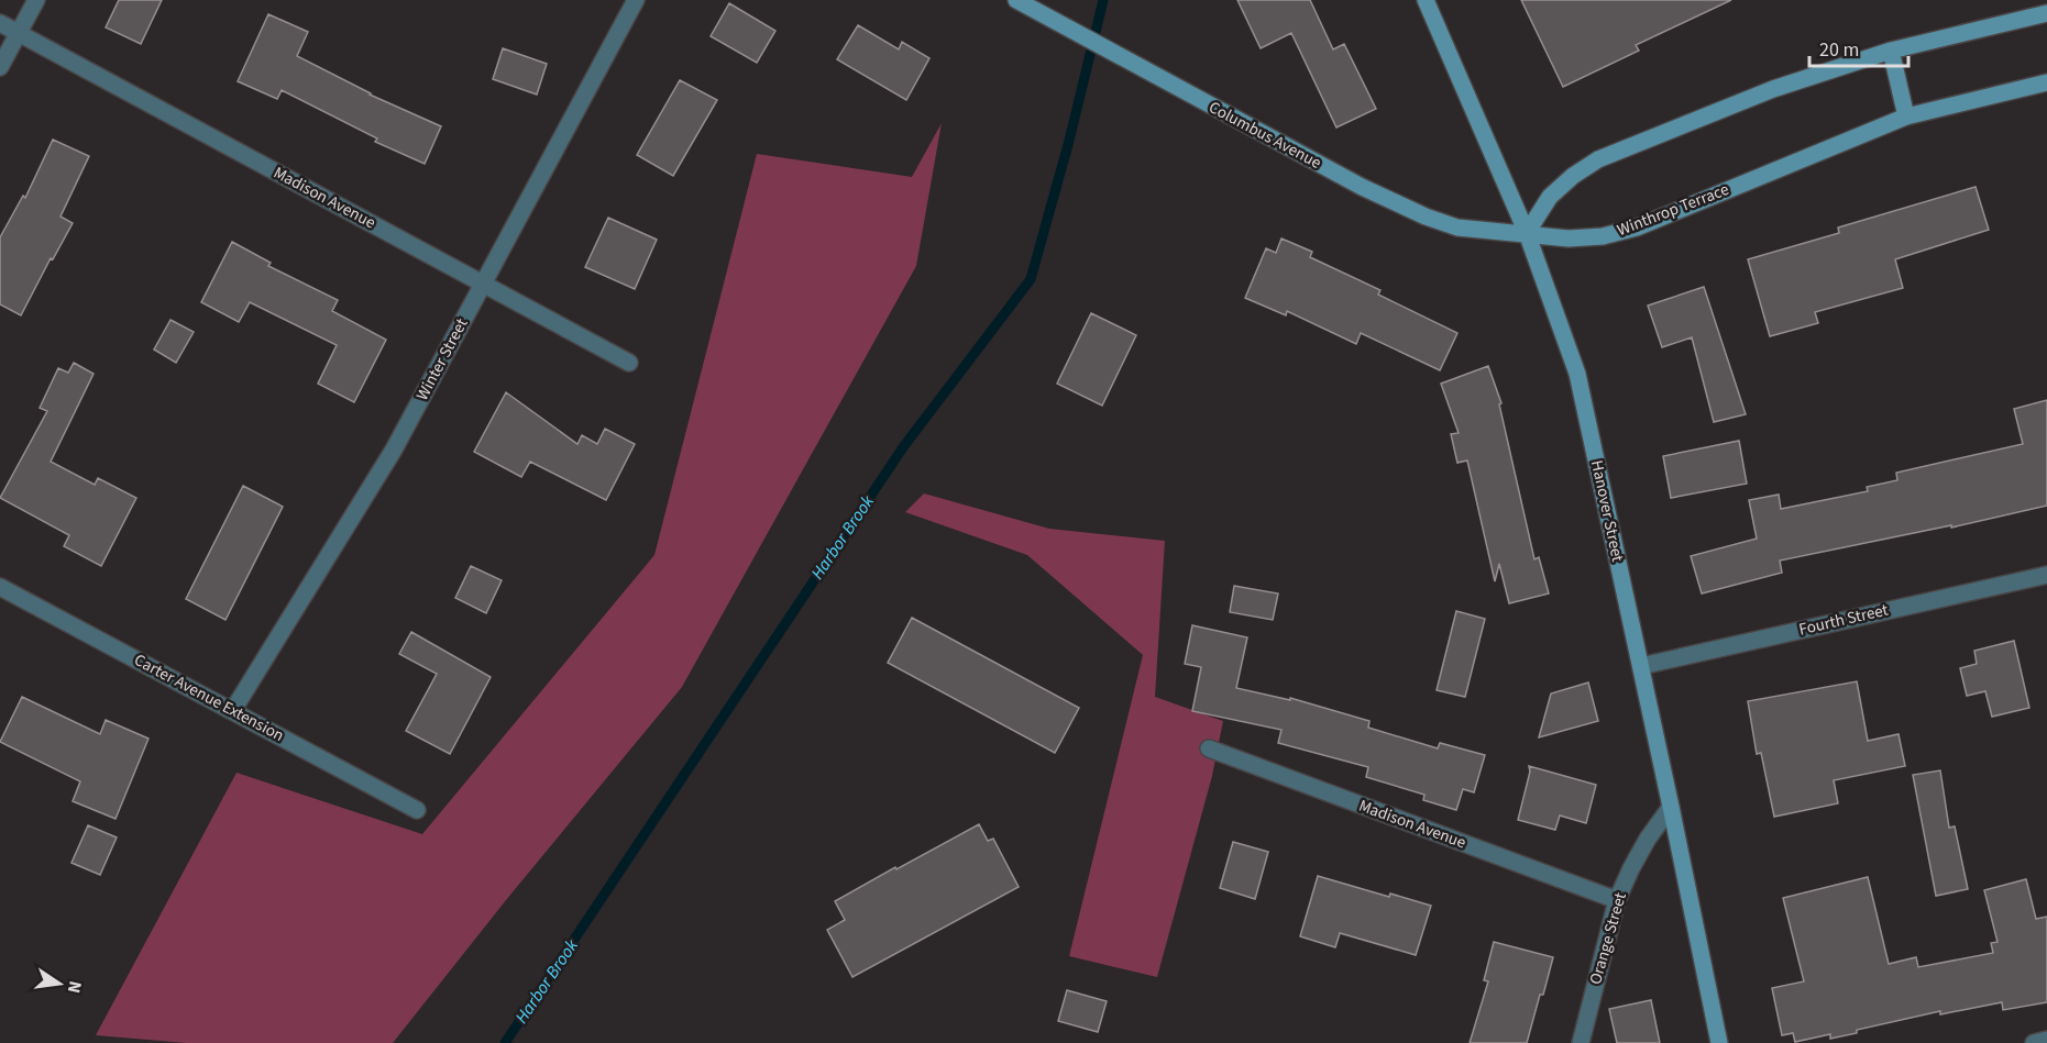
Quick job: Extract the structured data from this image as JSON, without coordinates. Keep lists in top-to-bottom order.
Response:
{
  "streets": {
    "street": [
      "Columbus Avenue",
      "Madison Avenue",
      "Winthrop Terrace",
      "Winter Street",
      "Hanover Street",
      "Fourth Street",
      "Carter Avenue Extension",
      "Orange Street"
    ]
  },
  "crossings": [
    ["Columbus Avenue", "Winthrop Terrace"],
    ["Columbus Avenue", "Hanover Street"],
    ["Madison Avenue", "Winter Street"],
    ["Madison Avenue", "Orange Street"],
    ["Winthrop Terrace", "Hanover Street"],
    ["Winter Street", "Carter Avenue Extension"],
    ["Hanover Street", "Fourth Street"],
    ["Hanover Street", "Orange Street"]
  ],
  "water": ["Harbor Brook"],
  "scale_bar": "20 m",
  "north": "right"
}
